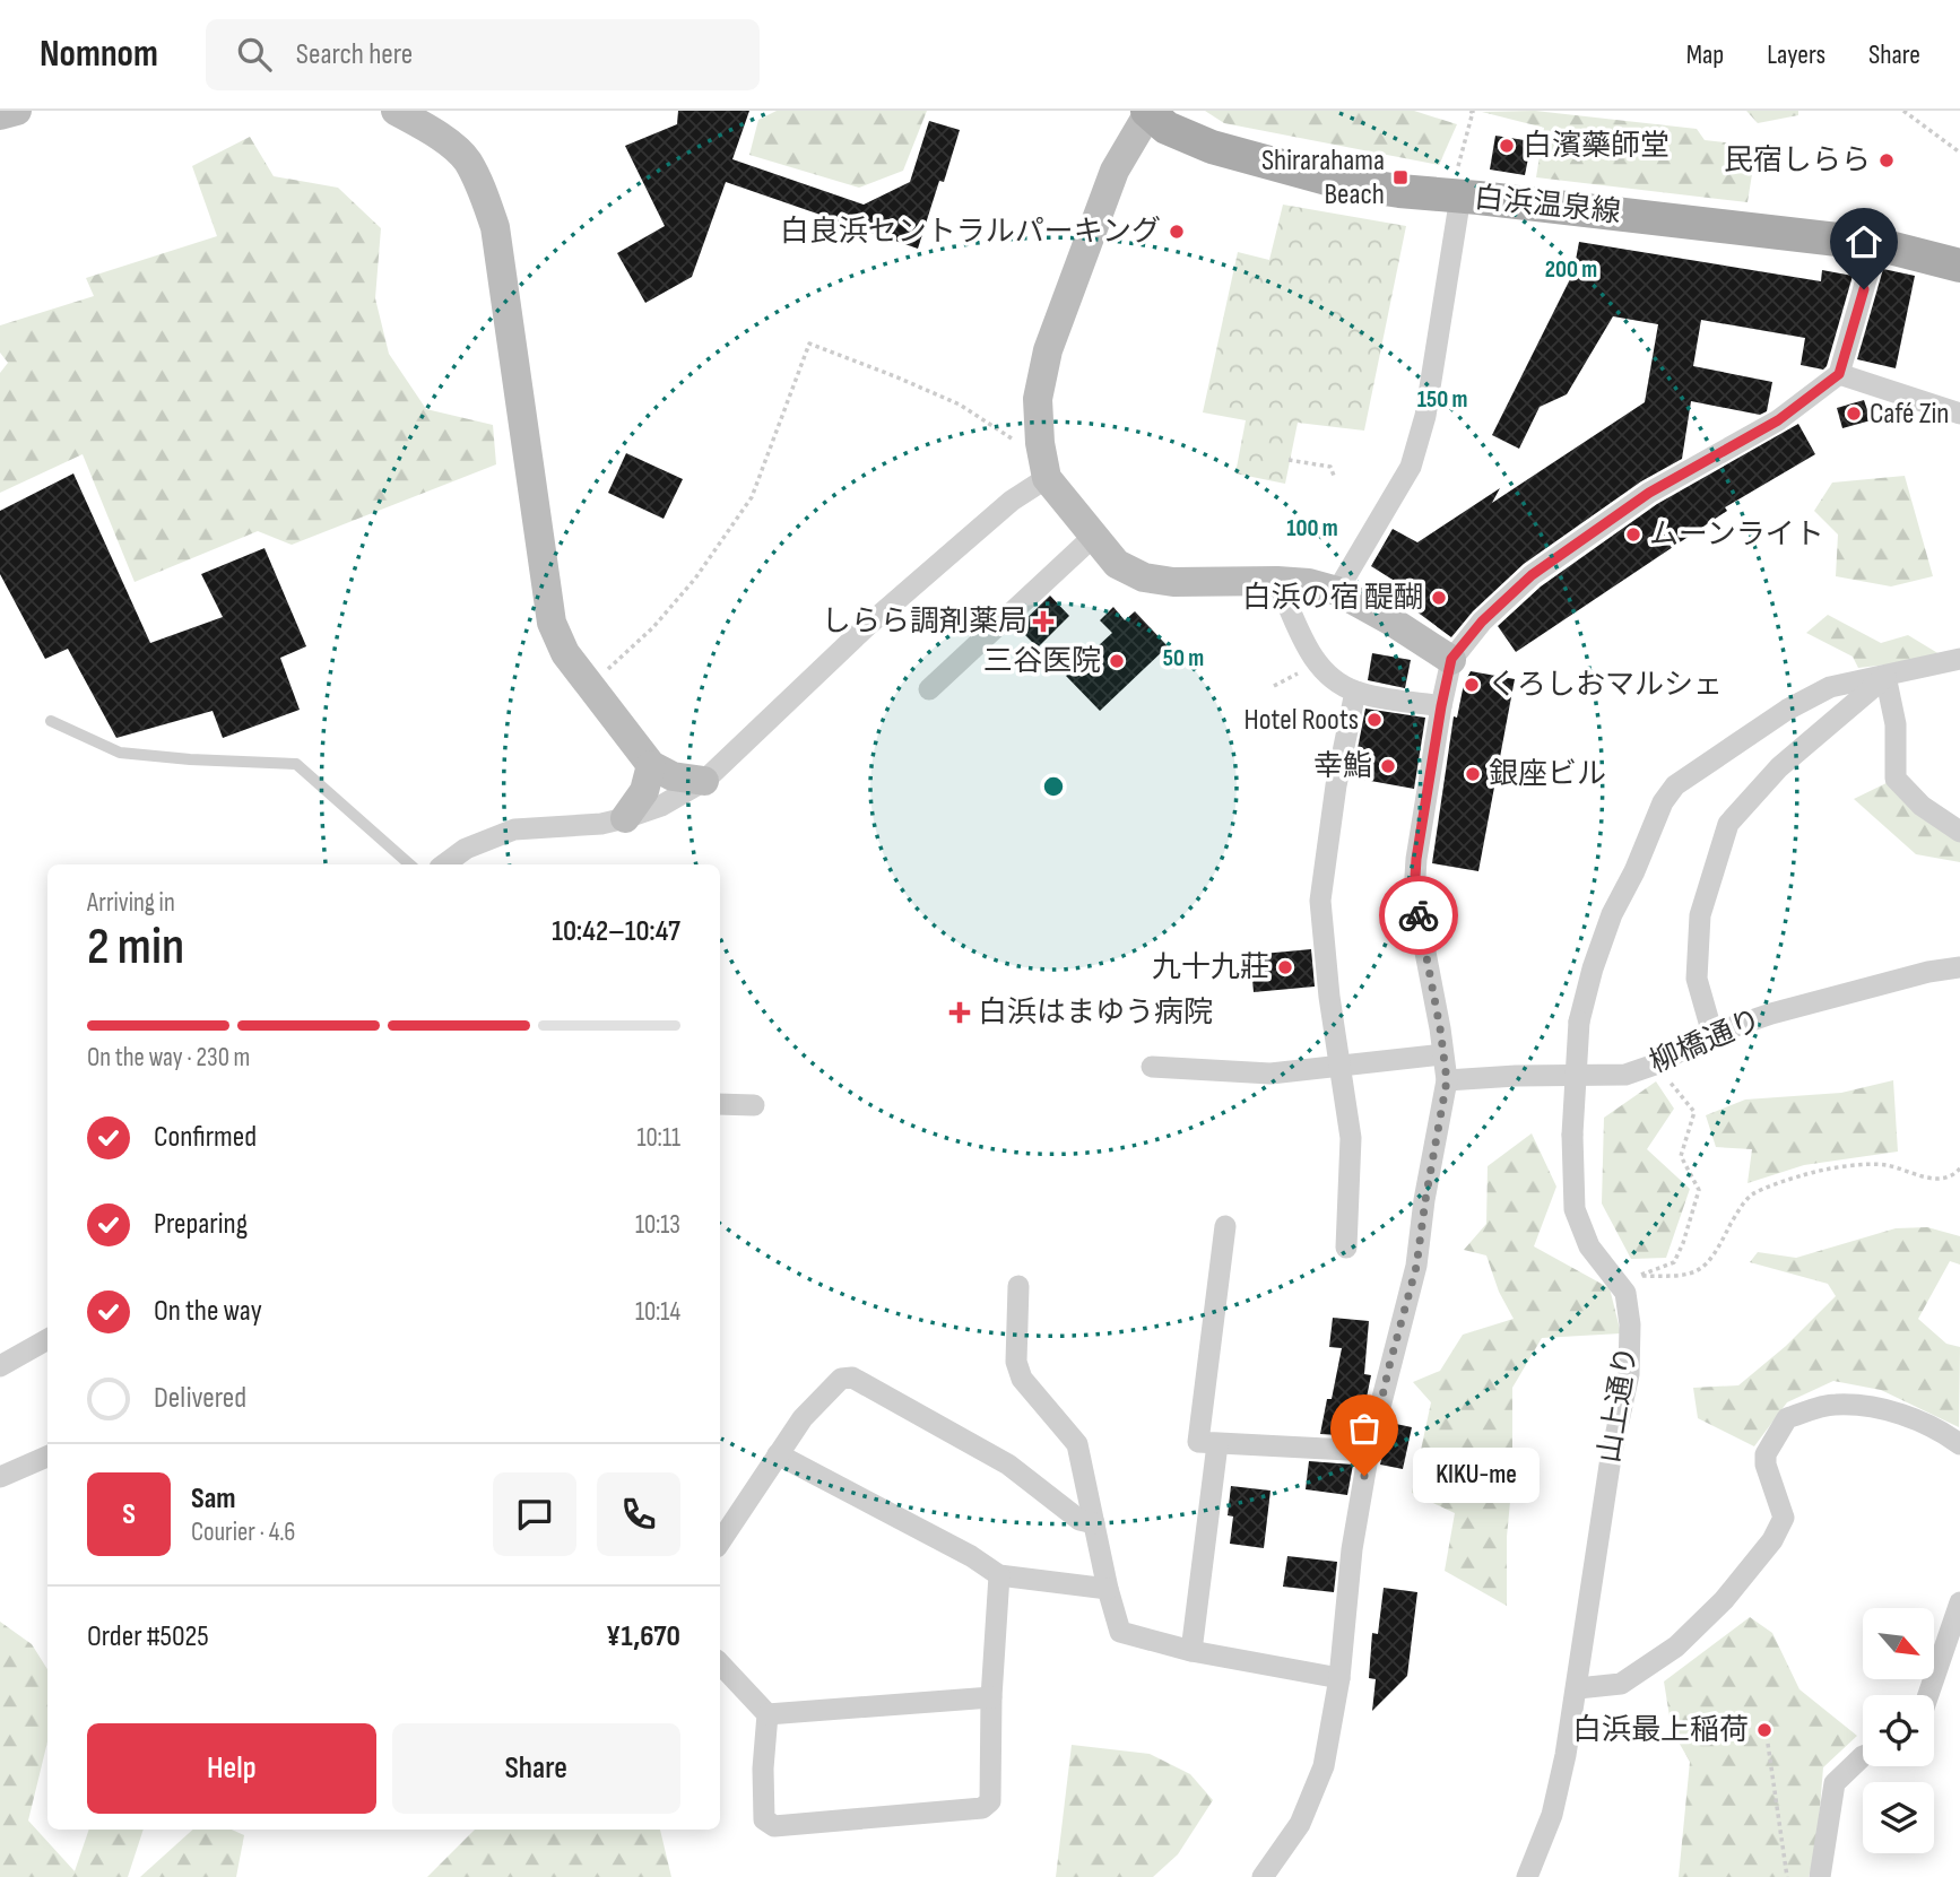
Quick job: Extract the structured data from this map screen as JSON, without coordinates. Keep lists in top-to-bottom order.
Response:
{
  "streets": {
    "main road": ["白浜温泉線"],
    "street": ["柳橋通り", "山上通り"]
  },
  "places": {
    "other": [
      "白濱藥師堂",
      "民宿しらら",
      "白良浜セントラルパーキング",
      "Café Zin",
      "ムーンライト",
      "白浜の宿 醍醐",
      "三谷医院",
      "くろしおマルシェ",
      "Hotel Roots",
      "幸鮨",
      "銀座ビル",
      "九十九莊",
      "KIKU-me",
      "白浜最上稲荷"
    ],
    "transit": ["Shirarahama Beach"],
    "health": ["しらら調剤薬局", "白浜はまゆう病院"]
  },
  "north": "bottom right",
  "page": {
    "header": "Nomnom",
    "search": "Search here",
    "nav": ["Map", "Layers", "Share"],
    "heading": ["2 min", "Arriving in", "10:42–10:47"],
    "panel": [
      "Sam",
      "Courier · 4.6",
      "Order #5025",
      "¥1,670"
    ],
    "bar": "On the way · 230 m",
    "list": [
      ["Confirmed", "10:11"],
      ["Preparing", "10:13"],
      ["On the way", "10:14"],
      "Delivered"
    ],
    "bubble": "KIKU-me",
    "round": "S",
    "buttons": ["Help", "Share"]
  },
  "rings": [
    "200 m",
    "150 m",
    "100 m",
    "50 m"
  ]
}
